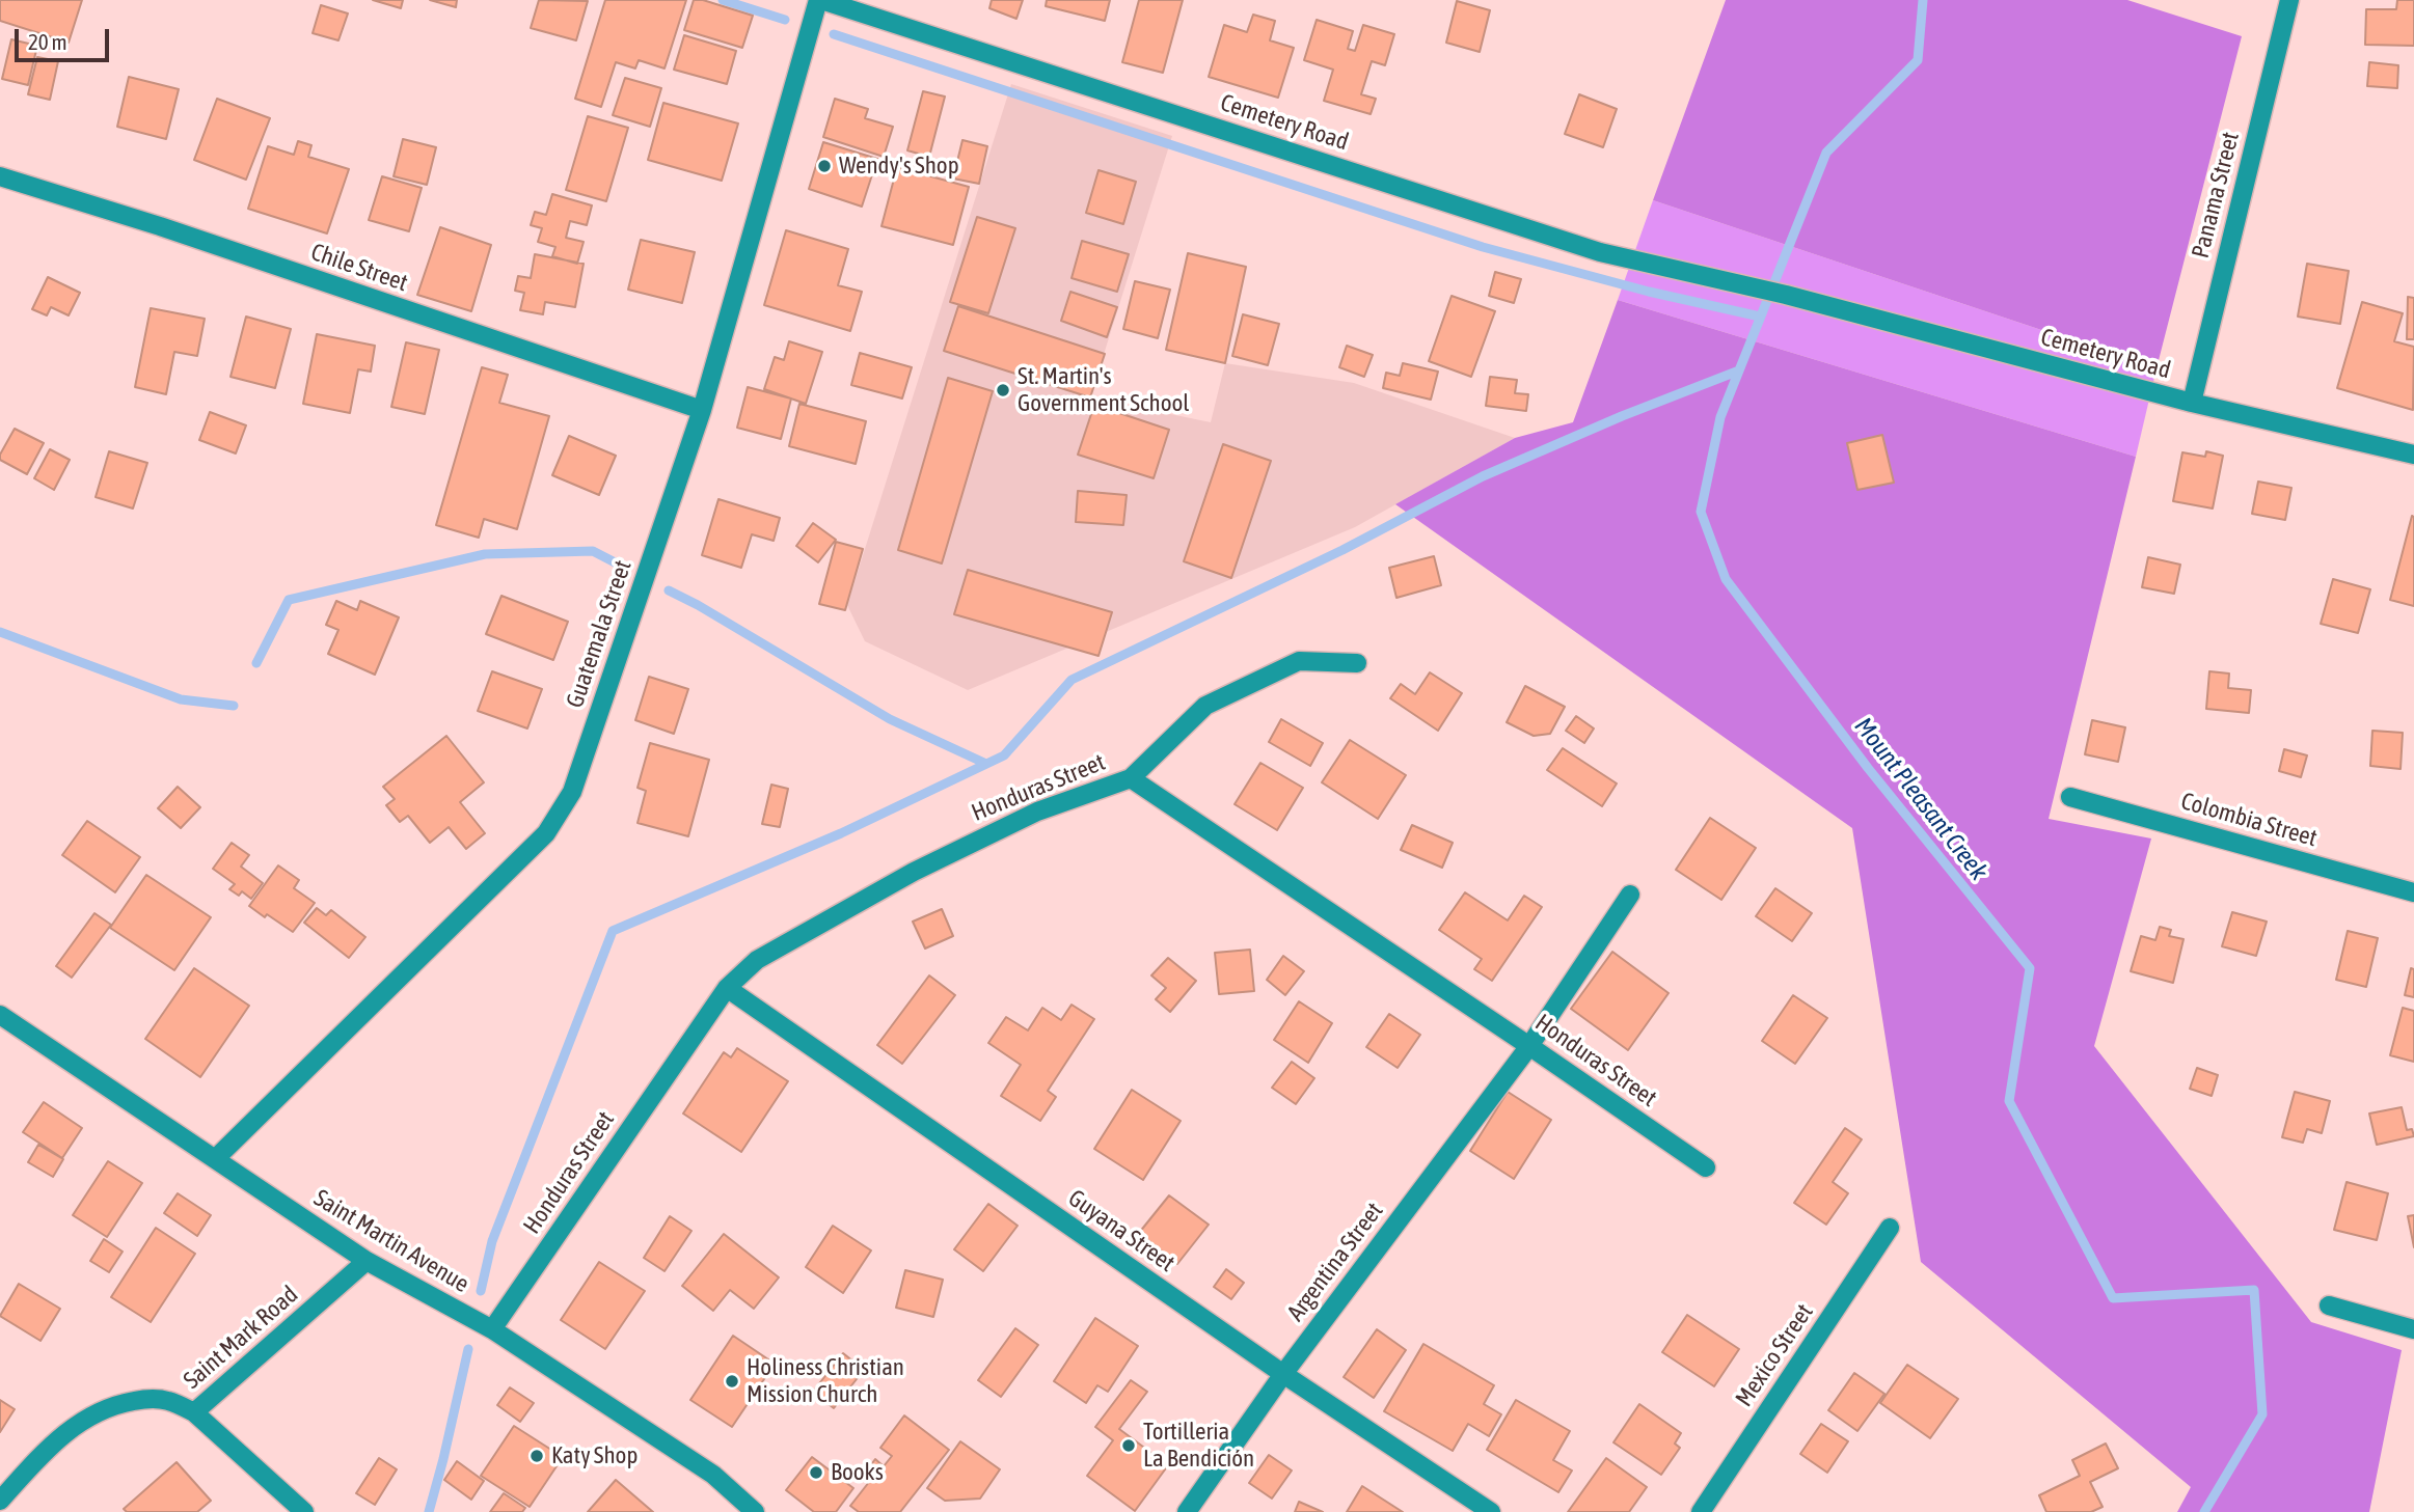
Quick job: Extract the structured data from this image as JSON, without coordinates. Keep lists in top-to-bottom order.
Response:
{
  "streets": {
    "street": [
      "Cemetery Road",
      "Panama Street",
      "Chile Street",
      "Guatemala Street",
      "Honduras Street",
      "Colombia Street",
      "Guyana Street",
      "Saint Martin Avenue",
      "Argentina Street",
      "Saint Mark Road",
      "Mexico Street"
    ]
  },
  "crossings": [
    ["Cemetery Road", "Panama Street"],
    ["Cemetery Road", "Guatemala Street"],
    ["Chile Street", "Guatemala Street"],
    ["Guatemala Street", "Saint Martin Avenue"],
    ["Honduras Street", "Guyana Street"],
    ["Honduras Street", "Saint Martin Avenue"],
    ["Honduras Street", "Argentina Street"],
    ["Guyana Street", "Argentina Street"],
    ["Saint Martin Avenue", "Saint Mark Road"]
  ],
  "water": ["Mount Pleasant Creek"],
  "places": [
    "Wendy's Shop",
    "St. Martin's Government School",
    "Holiness Christian Mission Church",
    "Tortilleria La Bendición",
    "Katy Shop",
    "Books"
  ],
  "scale_bar": "20 m"
}
